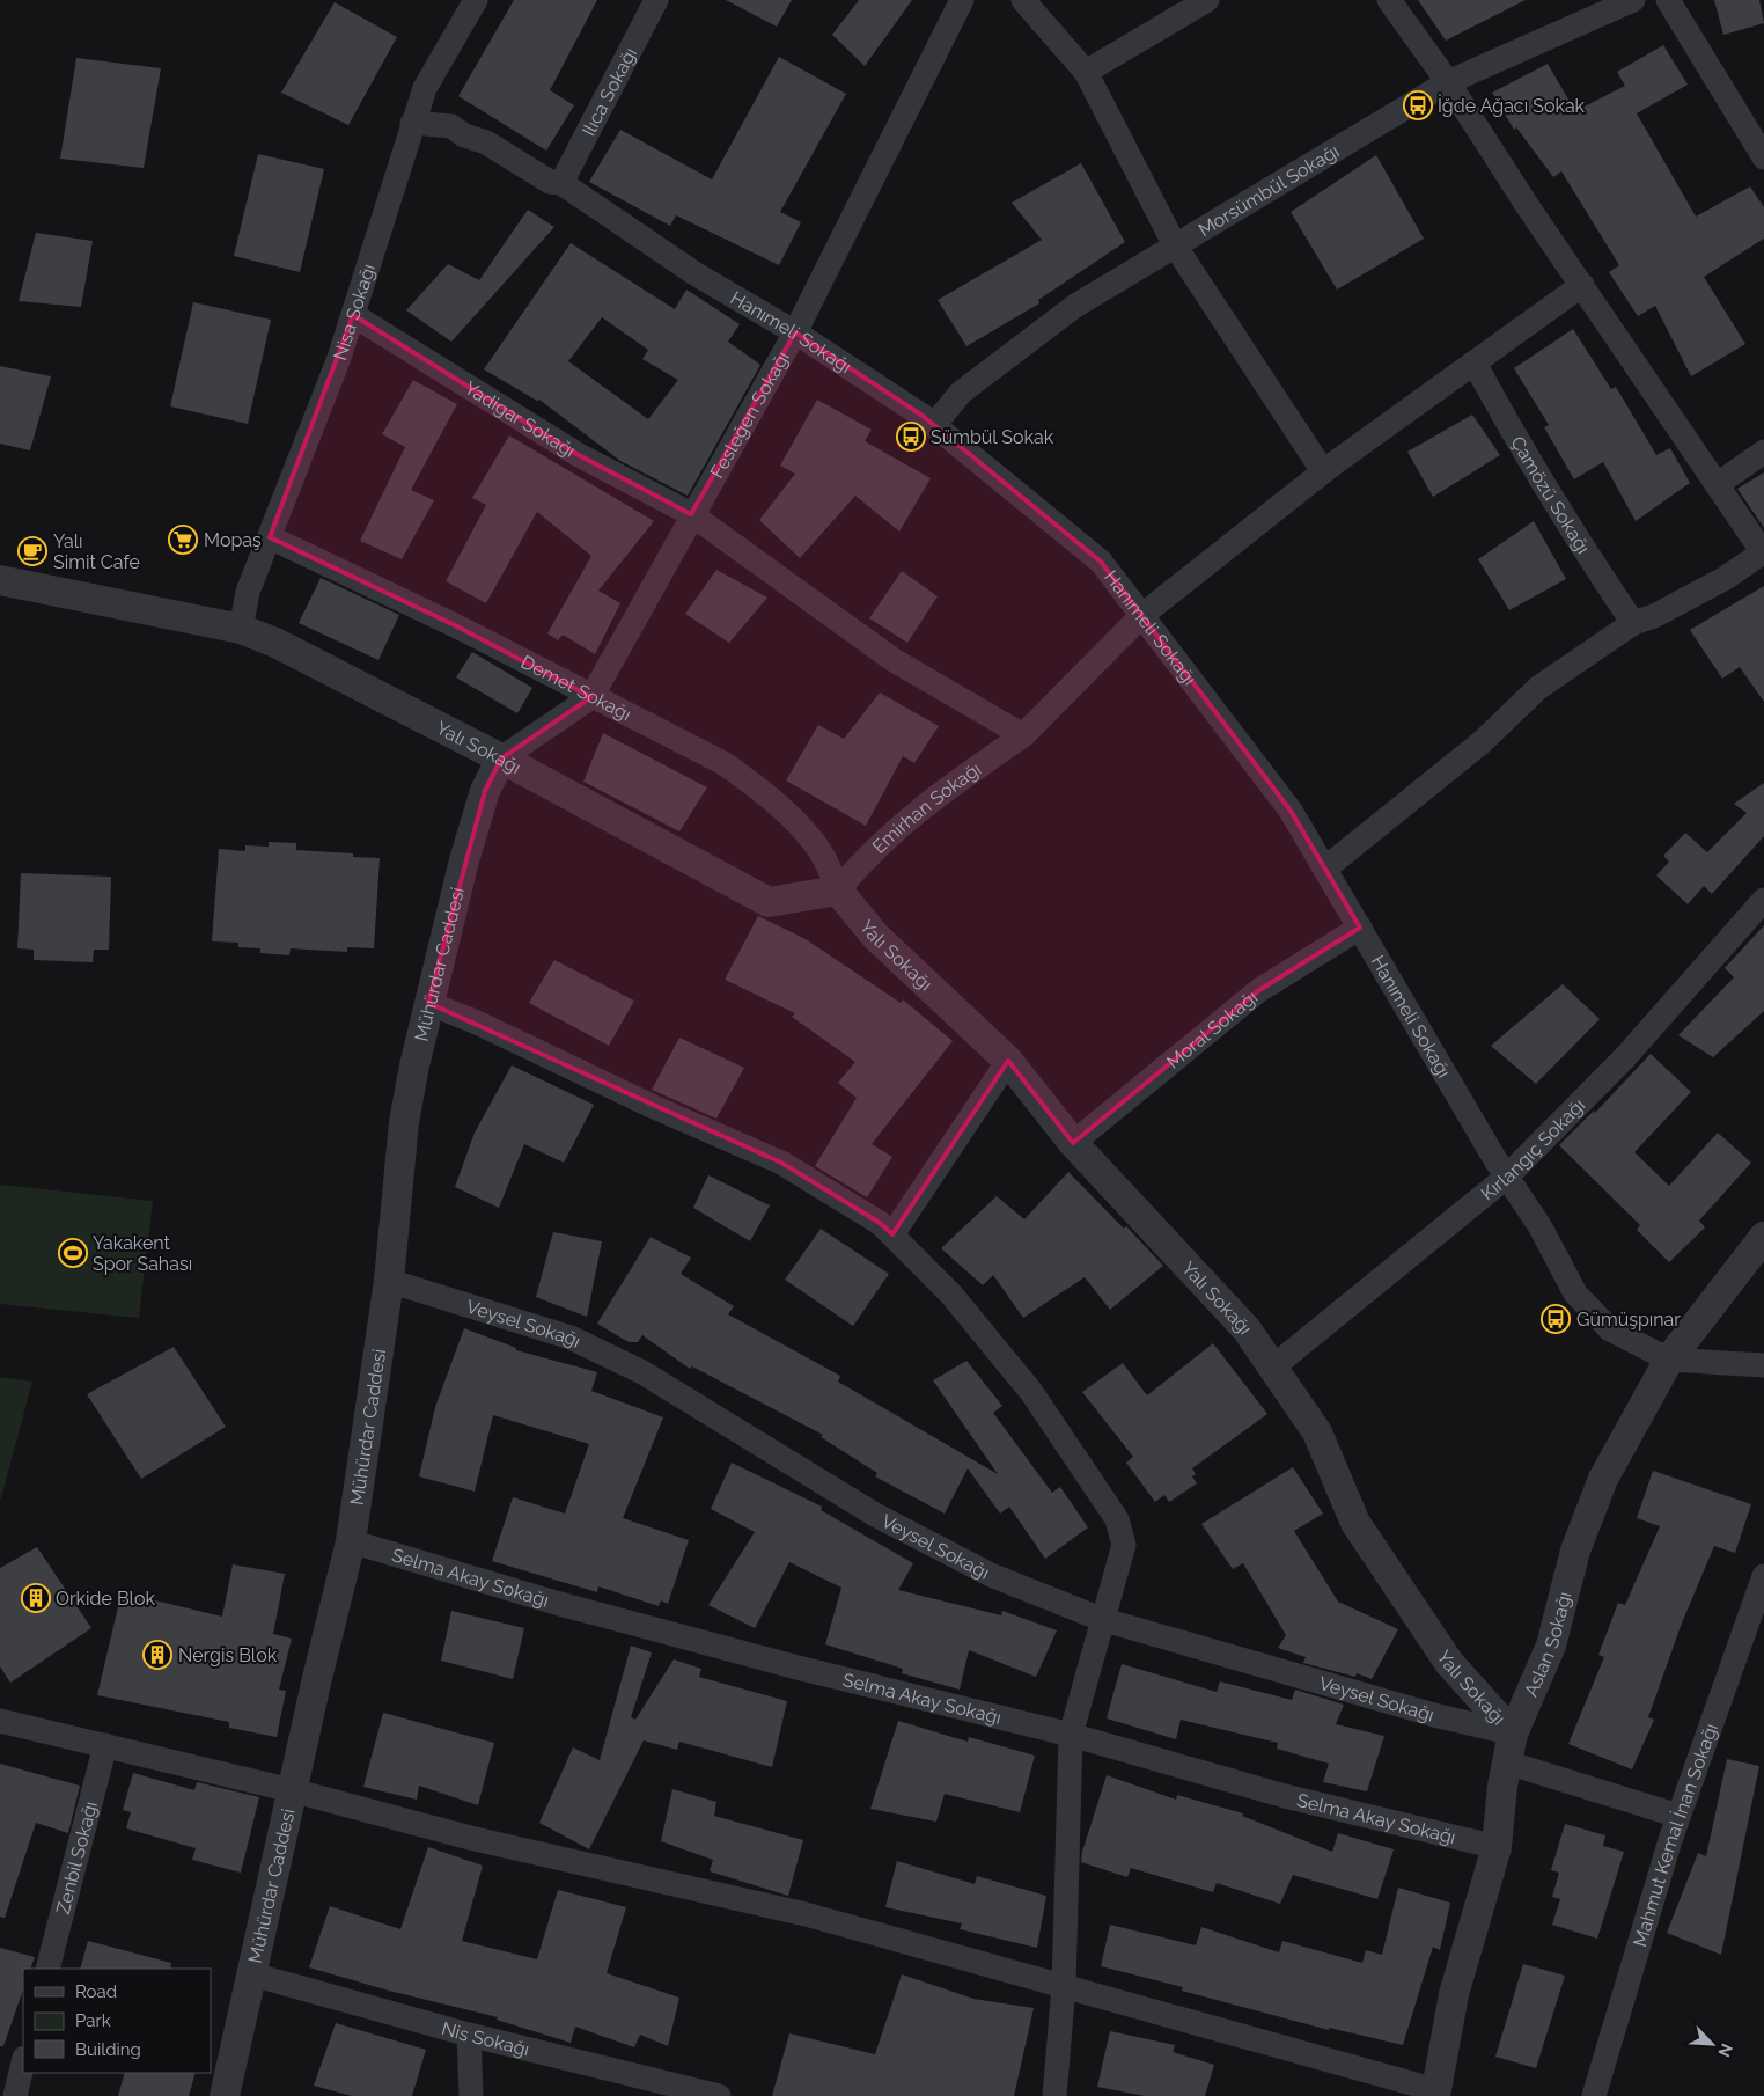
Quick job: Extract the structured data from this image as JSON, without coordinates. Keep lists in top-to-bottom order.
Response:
{
  "streets": {
    "street": [
      "Ilıca Sokağı",
      "Morsümbül Sokağı",
      "Nisa Sokağı",
      "Hanımeli Sokağı",
      "Fesleğen Sokağı",
      "Yadigar Sokağı",
      "Çamözü Sokağı",
      "Demet Sokağı",
      "Yalı Sokağı",
      "Emirhan Sokağı",
      "Mühürdar Caddesi",
      "Moral Sokağı",
      "Kırlangıç Sokağı",
      "Veysel Sokağı",
      "Selma Akay Sokağı",
      "Aslan Sokağı",
      "Mahmut Kemal İnan Sokağı",
      "Zenbil Sokağı",
      "Nis Sokağı"
    ]
  },
  "crossings": [
    ["Ilıca Sokağı", "Hanımeli Sokağı"],
    ["Morsümbül Sokağı", "Hanımeli Sokağı"],
    ["Nisa Sokağı", "Hanımeli Sokağı"],
    ["Nisa Sokağı", "Yadigar Sokağı"],
    ["Nisa Sokağı", "Demet Sokağı"],
    ["Nisa Sokağı", "Yalı Sokağı"],
    ["Hanımeli Sokağı", "Fesleğen Sokağı"],
    ["Hanımeli Sokağı", "Emirhan Sokağı"],
    ["Hanımeli Sokağı", "Moral Sokağı"],
    ["Hanımeli Sokağı", "Kırlangıç Sokağı"],
    ["Hanımeli Sokağı", "Aslan Sokağı"],
    ["Fesleğen Sokağı", "Yadigar Sokağı"],
    ["Fesleğen Sokağı", "Demet Sokağı"],
    ["Fesleğen Sokağı", "Yalı Sokağı"],
    ["Fesleğen Sokağı", "Mühürdar Caddesi"],
    ["Yadigar Sokağı", "Emirhan Sokağı"],
    ["Çamözü Sokağı", "Emirhan Sokağı"],
    ["Demet Sokağı", "Yalı Sokağı"],
    ["Demet Sokağı", "Emirhan Sokağı"],
    ["Yalı Sokağı", "Emirhan Sokağı"],
    ["Yalı Sokağı", "Mühürdar Caddesi"],
    ["Yalı Sokağı", "Moral Sokağı"],
    ["Yalı Sokağı", "Kırlangıç Sokağı"],
    ["Yalı Sokağı", "Veysel Sokağı"],
    ["Yalı Sokağı", "Aslan Sokağı"],
    ["Mühürdar Caddesi", "Veysel Sokağı"],
    ["Mühürdar Caddesi", "Selma Akay Sokağı"],
    ["Mühürdar Caddesi", "Nis Sokağı"],
    ["Veysel Sokağı", "Aslan Sokağı"],
    ["Veysel Sokağı", "Mahmut Kemal İnan Sokağı"],
    ["Selma Akay Sokağı", "Aslan Sokağı"]
  ],
  "places": {
    "bus stop": ["İğde Ağacı Sokak", "Sümbül Sokak", "Gümüşpınar"],
    "supermarket": ["Mopaş"],
    "cafe": ["Yalı Simit Cafe"],
    "sports": ["Yakakent Spor Sahası"],
    "building": ["Orkide Blok", "Nergis Blok"]
  },
  "legend": ["Road", "Park", "Building"],
  "north": "bottom right"
}
